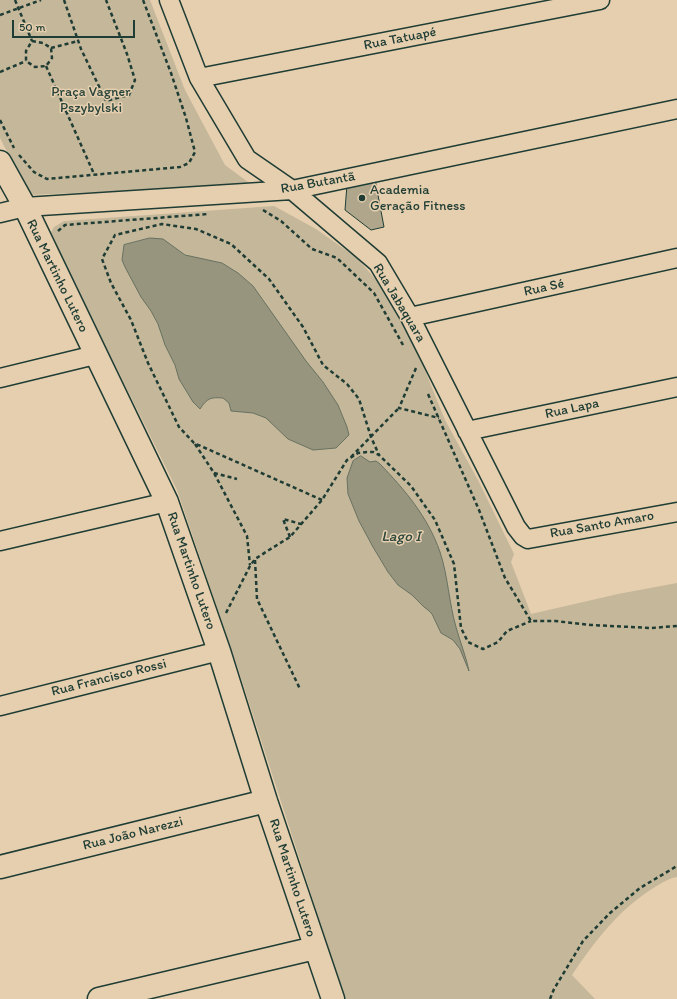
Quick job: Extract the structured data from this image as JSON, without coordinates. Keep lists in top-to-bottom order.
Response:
{
  "streets": {
    "street": [
      "Rua Tatuapé",
      "Rua Butantã",
      "Rua Martinho Lutero",
      "Rua Sé",
      "Rua Jabaquara",
      "Rua Lapa",
      "Rua Santo Amaro",
      "Rua Francisco Rossi",
      "Rua João Narezzi"
    ]
  },
  "crossings": [
    ["Rua Tatuapé", "Rua Jabaquara"],
    ["Rua Butantã", "Rua Martinho Lutero"],
    ["Rua Butantã", "Rua Jabaquara"],
    ["Rua Martinho Lutero", "Rua Francisco Rossi"],
    ["Rua Martinho Lutero", "Rua João Narezzi"],
    ["Rua Sé", "Rua Jabaquara"],
    ["Rua Jabaquara", "Rua Lapa"],
    ["Rua Jabaquara", "Rua Santo Amaro"]
  ],
  "water": ["Lago I"],
  "parks": ["Praça Vagner Pszybylski"],
  "places": ["Academia Geração Fitness"],
  "scale_bar": "50 m"
}
